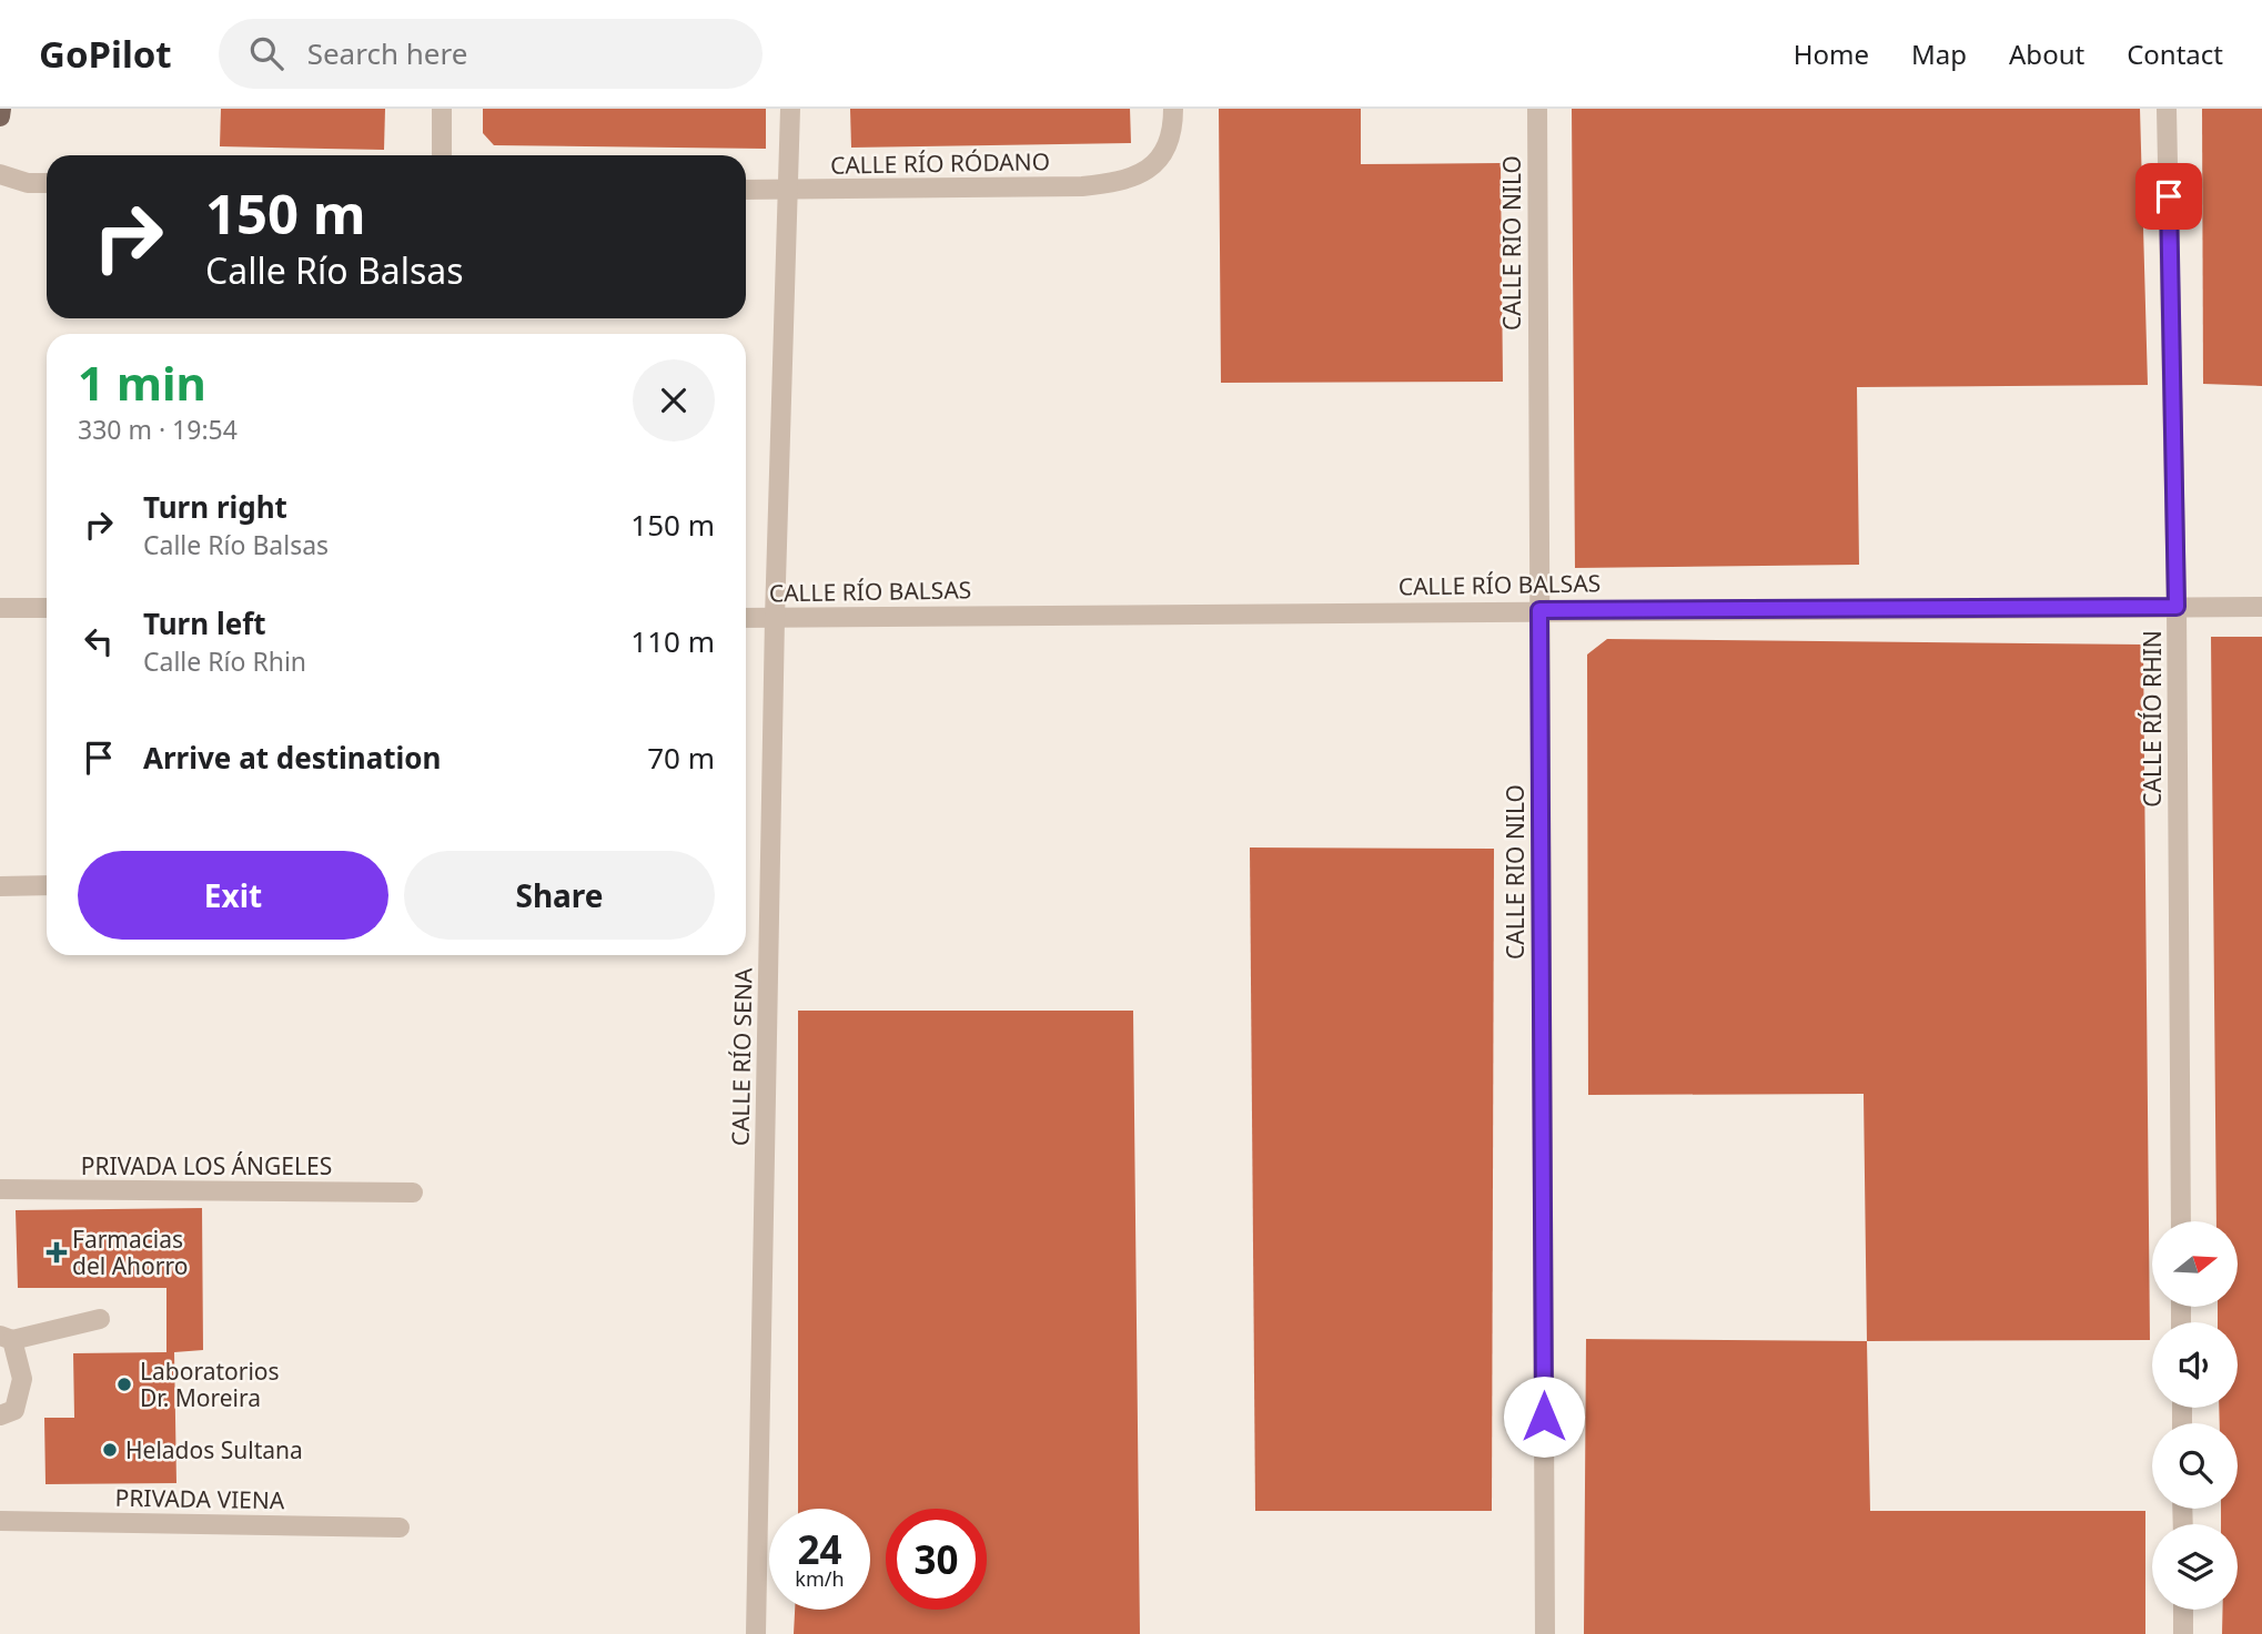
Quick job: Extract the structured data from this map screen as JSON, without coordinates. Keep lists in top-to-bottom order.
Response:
{
  "streets": {
    "street": [
      "CALLE RÍO RÓDANO",
      "CALLE RIO NILO",
      "CALLE RÍO BALSAS",
      "CALLE RÍO RHIN",
      "CALLE RÍO SENA",
      "PRIVADA LOS ÁNGELES",
      "PRIVADA VIENA"
    ]
  },
  "crossings": [
    ["CALLE RÍO RÓDANO", "CALLE RÍO SENA"],
    ["CALLE RIO NILO", "CALLE RÍO BALSAS"],
    ["CALLE RÍO BALSAS", "CALLE RÍO RHIN"],
    ["CALLE RÍO BALSAS", "CALLE RÍO SENA"]
  ],
  "places": {
    "health": ["Farmacias del Ahorro"],
    "other": ["Laboratorios Dr. Moreira", "Helados Sultana"]
  },
  "north": "right",
  "page": {
    "header": "GoPilot",
    "search": "Search here",
    "nav": [
      "Home",
      "Map",
      "About",
      "Contact"
    ],
    "turn": ["150 m", "Calle Río Balsas"],
    "heading": ["1 min", "330 m · 19:54"],
    "list": [
      {
        "name": "Turn right",
        "note": "Calle Río Balsas",
        "value": "150 m"
      },
      {
        "name": "Turn left",
        "note": "Calle Río Rhin",
        "value": "110 m"
      },
      {
        "name": "Arrive at destination",
        "value": "70 m"
      }
    ],
    "buttons": ["Exit", "Share"],
    "speed": "24 km/h",
    "limit": "30"
  }
}
